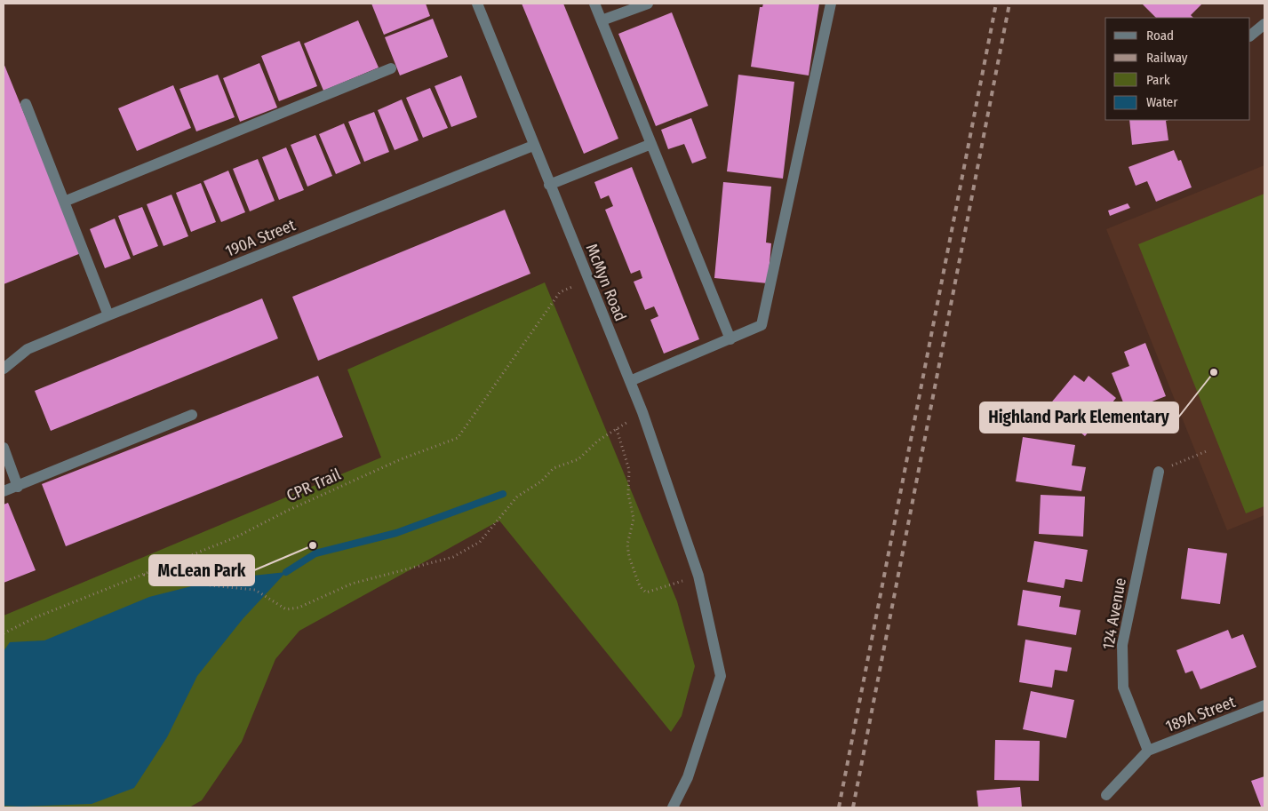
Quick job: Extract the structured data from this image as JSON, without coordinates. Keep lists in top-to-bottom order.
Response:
{
  "streets": {
    "street": [
      "190A Street",
      "McMyn Road",
      "124 Avenue",
      "189A Street"
    ],
    "path": ["CPR Trail"]
  },
  "crossings": [
    ["190A Street", "McMyn Road"],
    ["124 Avenue", "189A Street"]
  ],
  "places": ["Highland Park Elementary", "McLean Park"],
  "legend": [
    "Road",
    "Railway",
    "Park",
    "Water"
  ]
}
